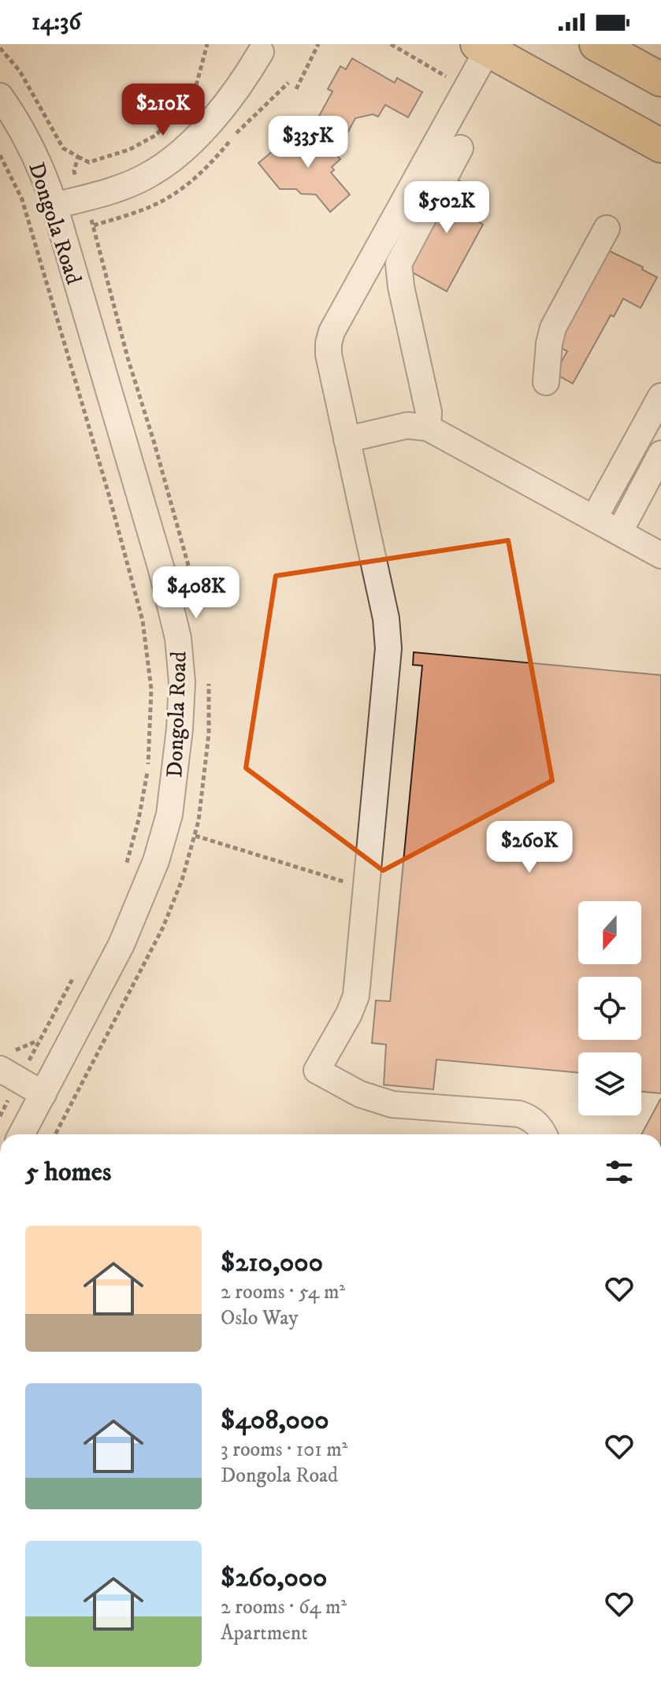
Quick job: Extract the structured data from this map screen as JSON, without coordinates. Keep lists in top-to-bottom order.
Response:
{
  "streets": {
    "street": ["Dongola Road"]
  },
  "north": "bottom",
  "page": {
    "status": "14:36",
    "price": [
      "$210K",
      "$335K",
      "$502K",
      "$408K",
      "$260K"
    ],
    "heading": "5 homes",
    "list": [
      {
        "name": "$210,000",
        "note": "2 rooms · 54 m² · Oslo Way"
      },
      {
        "name": "$408,000",
        "note": "3 rooms · 101 m² · Dongola Road"
      },
      {
        "name": "$260,000",
        "note": "2 rooms · 64 m² · Apartment"
      }
    ]
  }
}
